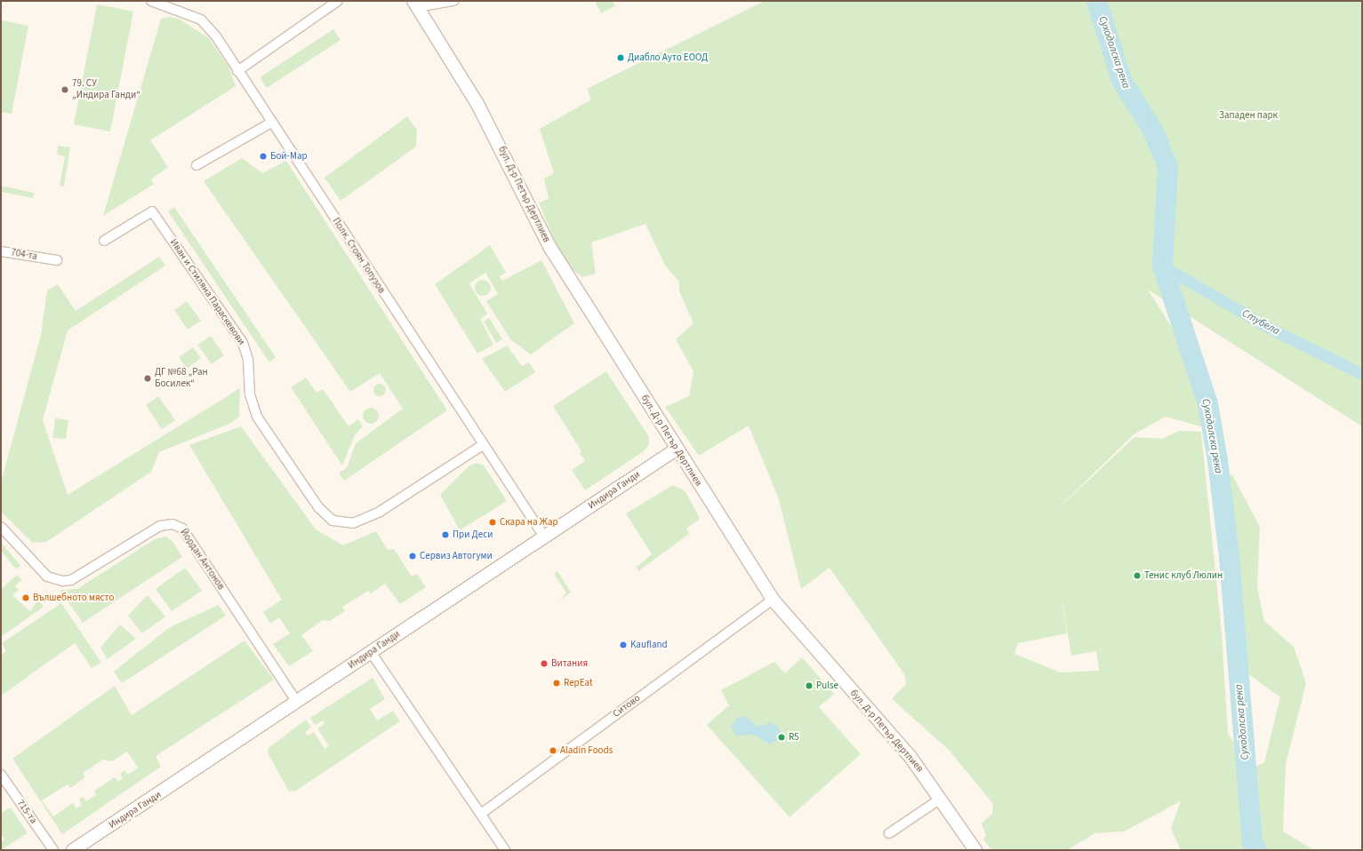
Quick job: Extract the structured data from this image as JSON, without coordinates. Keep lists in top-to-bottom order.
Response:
{
  "streets": {
    "main road": ["бул. Д-р Петър Дертлиев", "Индира Ганди"],
    "street": [
      "704-та",
      "Полк. Стоян Топузов",
      "Иван и Стиляна Параскевови",
      "Йордан Антонов",
      "Ситово",
      "715-та"
    ]
  },
  "crossings": [
    ["бул. Д-р Петър Дертлиев", "Индира Ганди"],
    ["бул. Д-р Петър Дертлиев", "Ситово"],
    ["Полк. Стоян Топузов", "Иван и Стиляна Параскевови"],
    ["Полк. Стоян Топузов", "Индира Ганди"],
    ["Индира Ганди", "Йордан Антонов"]
  ],
  "water": ["Суходолска река", "Стубела"],
  "parks": ["Западен парк"],
  "places": [
    "Диабло Ауто ЕООД",
    "79. СУ „Индира Ганди“",
    "Бой-Мар",
    "ДГ №68 „Ран Босилек“",
    "Скара на Жар",
    "При Деси",
    "Сервиз Автогуми",
    "Тенис клуб Люлин",
    "Вълшебното място",
    "Kaufland",
    "Витания",
    "RepEat",
    "Pulse",
    "R5",
    "Aladin Foods"
  ]
}
